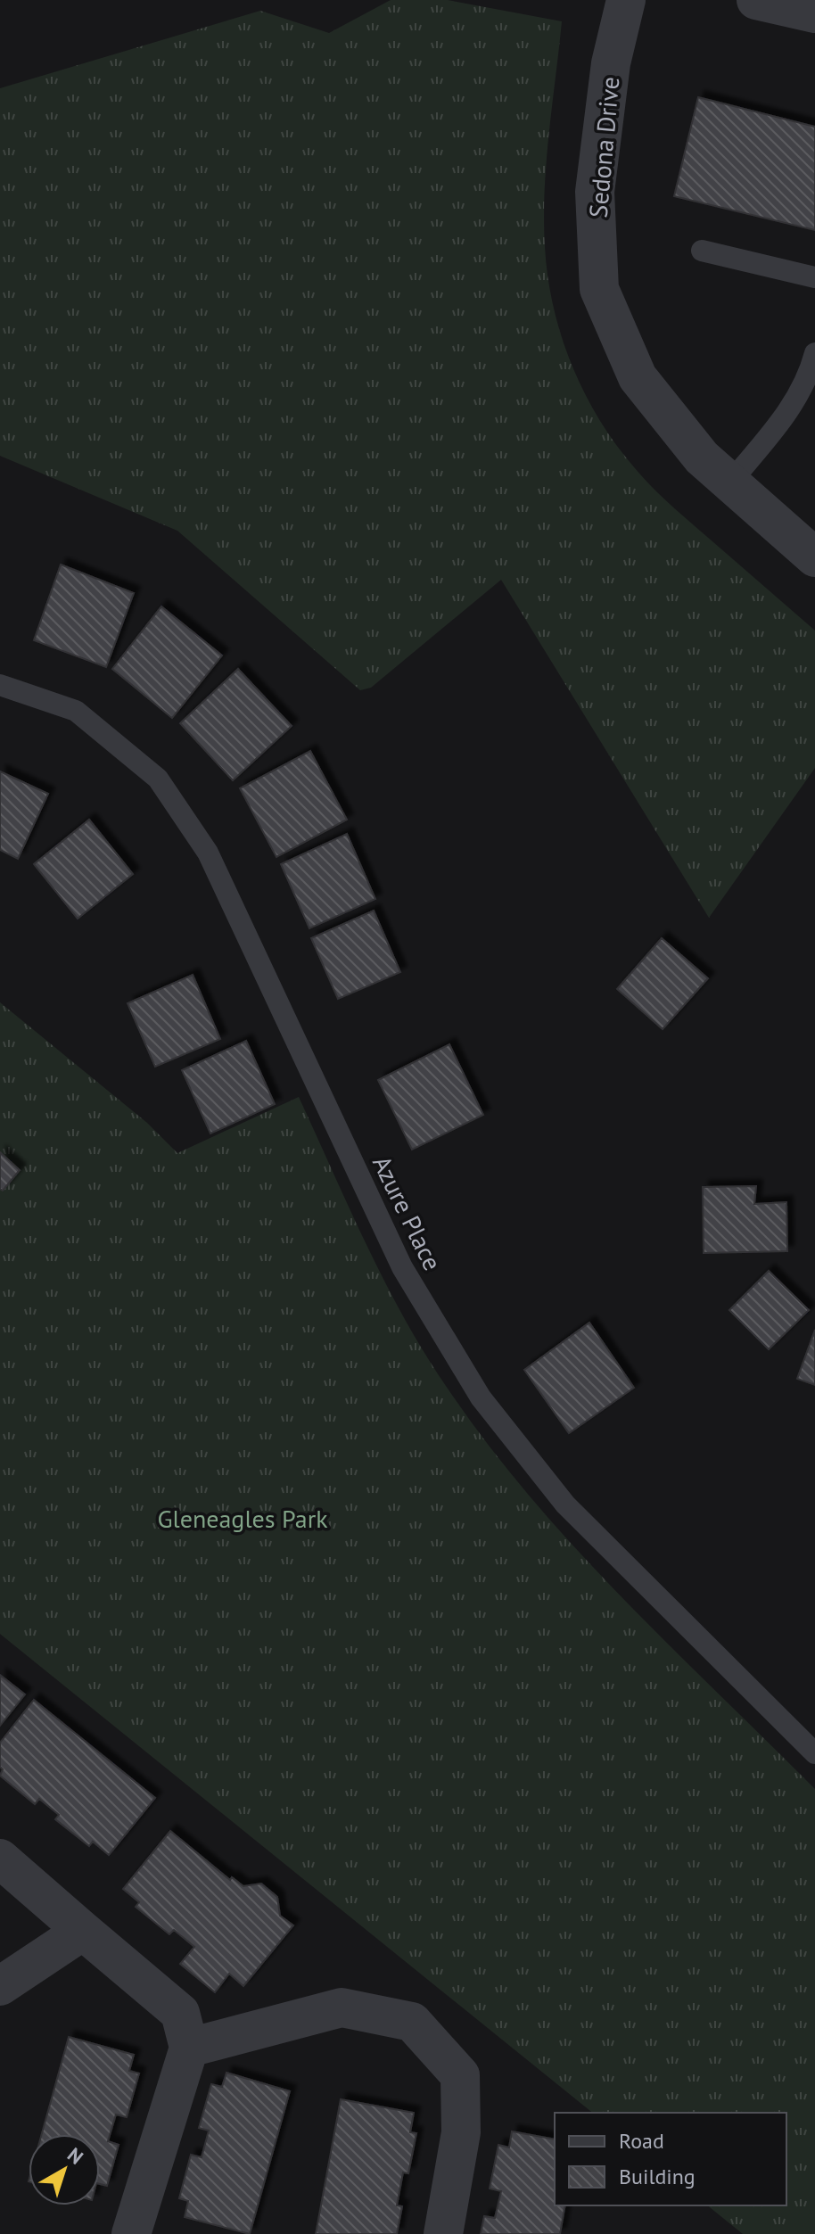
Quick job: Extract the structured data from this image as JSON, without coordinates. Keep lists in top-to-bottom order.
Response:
{
  "streets": {
    "street": ["Sedona Drive"],
    "lane": ["Azure Place"]
  },
  "parks": ["Gleneagles Park"],
  "legend": ["Road", "Building"],
  "north": "top right"
}
